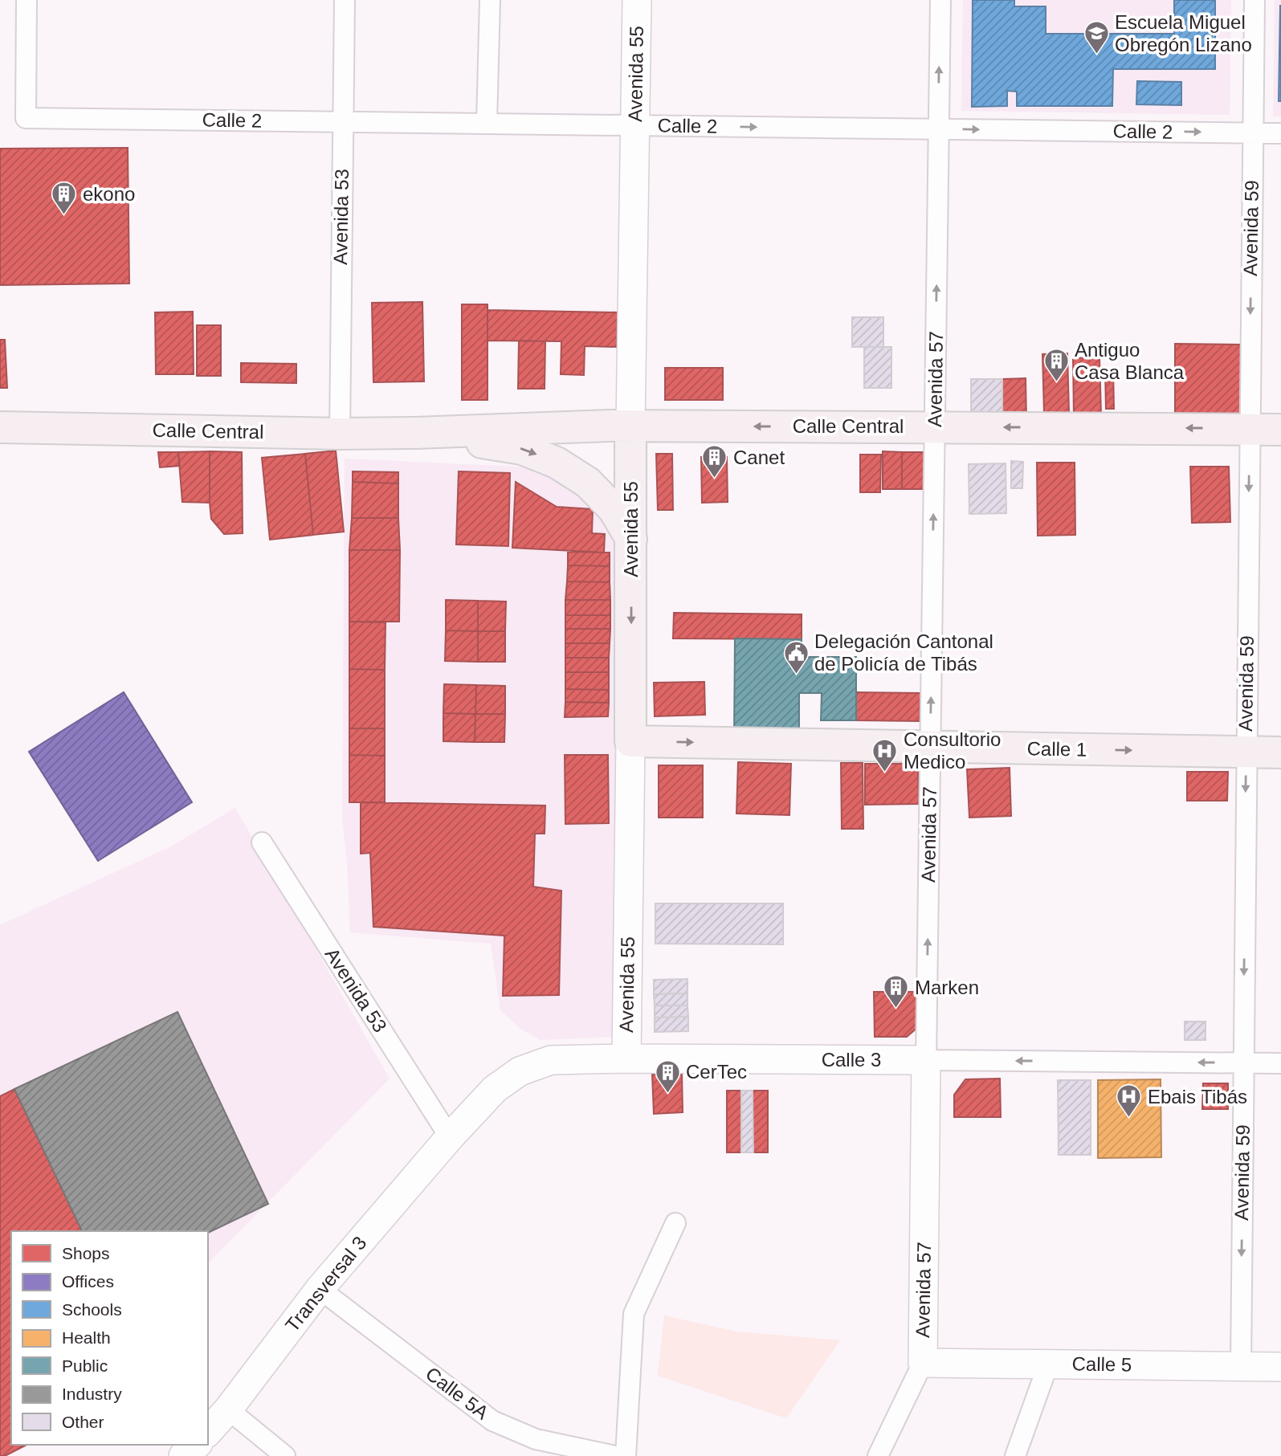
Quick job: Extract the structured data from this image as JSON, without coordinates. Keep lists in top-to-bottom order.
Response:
{
  "streets": {
    "main road": ["Avenida 55", "Calle Central", "Calle 1"],
    "street": [
      "Calle 2",
      "Avenida 53",
      "Avenida 59",
      "Avenida 57",
      "Calle 3",
      "Transversal 3",
      "Calle 5",
      "Calle 5A"
    ]
  },
  "crossings": [
    ["Avenida 55", "Calle 2"],
    ["Avenida 55", "Calle Central"],
    ["Avenida 55", "Calle 1"],
    ["Avenida 55", "Calle 3"],
    ["Calle 2", "Avenida 53"],
    ["Calle 2", "Avenida 59"],
    ["Calle 2", "Avenida 57"],
    ["Avenida 53", "Calle Central"],
    ["Avenida 53", "Calle 3"],
    ["Avenida 53", "Transversal 3"],
    ["Avenida 59", "Calle Central"],
    ["Avenida 59", "Calle 1"],
    ["Avenida 59", "Calle 3"],
    ["Avenida 59", "Calle 5"],
    ["Avenida 57", "Calle Central"],
    ["Avenida 57", "Calle 1"],
    ["Avenida 57", "Calle 3"],
    ["Avenida 57", "Calle 5"],
    ["Calle 3", "Transversal 3"],
    ["Transversal 3", "Calle 5A"]
  ],
  "one_way": [
    "Calle 2",
    "Avenida 59",
    "Avenida 57",
    "Calle 1",
    "Calle 3"
  ],
  "places": {
    "school or university": ["Escuela Miguel Obregón Lizano"],
    "building": [
      "ekono",
      "Antiguo Casa Blanca",
      "Canet",
      "Marken",
      "CerTec"
    ],
    "public building": ["Delegación Cantonal de Policía de Tibás"],
    "hospital": ["Consultorio Medico", "Ebais Tibás"]
  },
  "legend": [
    "Shops",
    "Offices",
    "Schools",
    "Health",
    "Public",
    "Industry",
    "Other"
  ]
}
